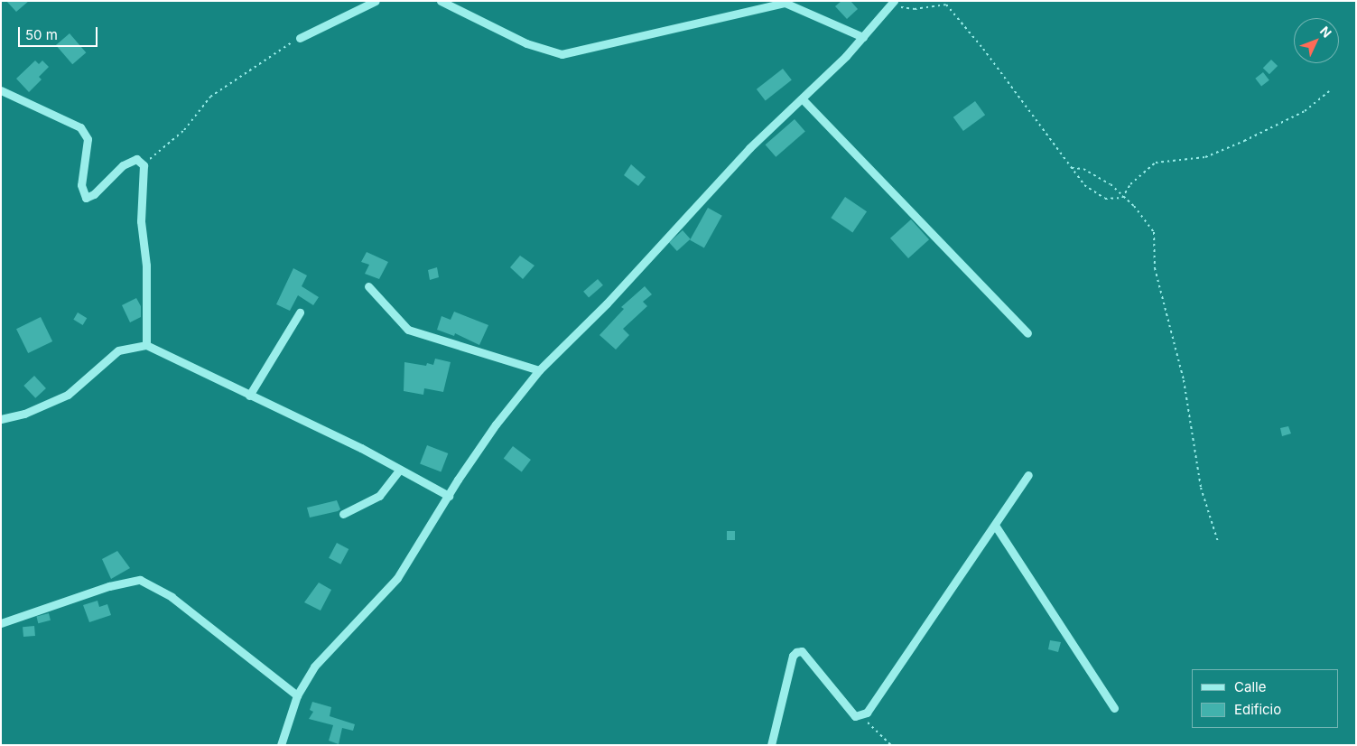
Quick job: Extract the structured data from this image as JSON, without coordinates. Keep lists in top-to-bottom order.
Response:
{
  "legend": ["Calle", "Edificio"],
  "scale_bar": "50 m",
  "north": "top right"
}
